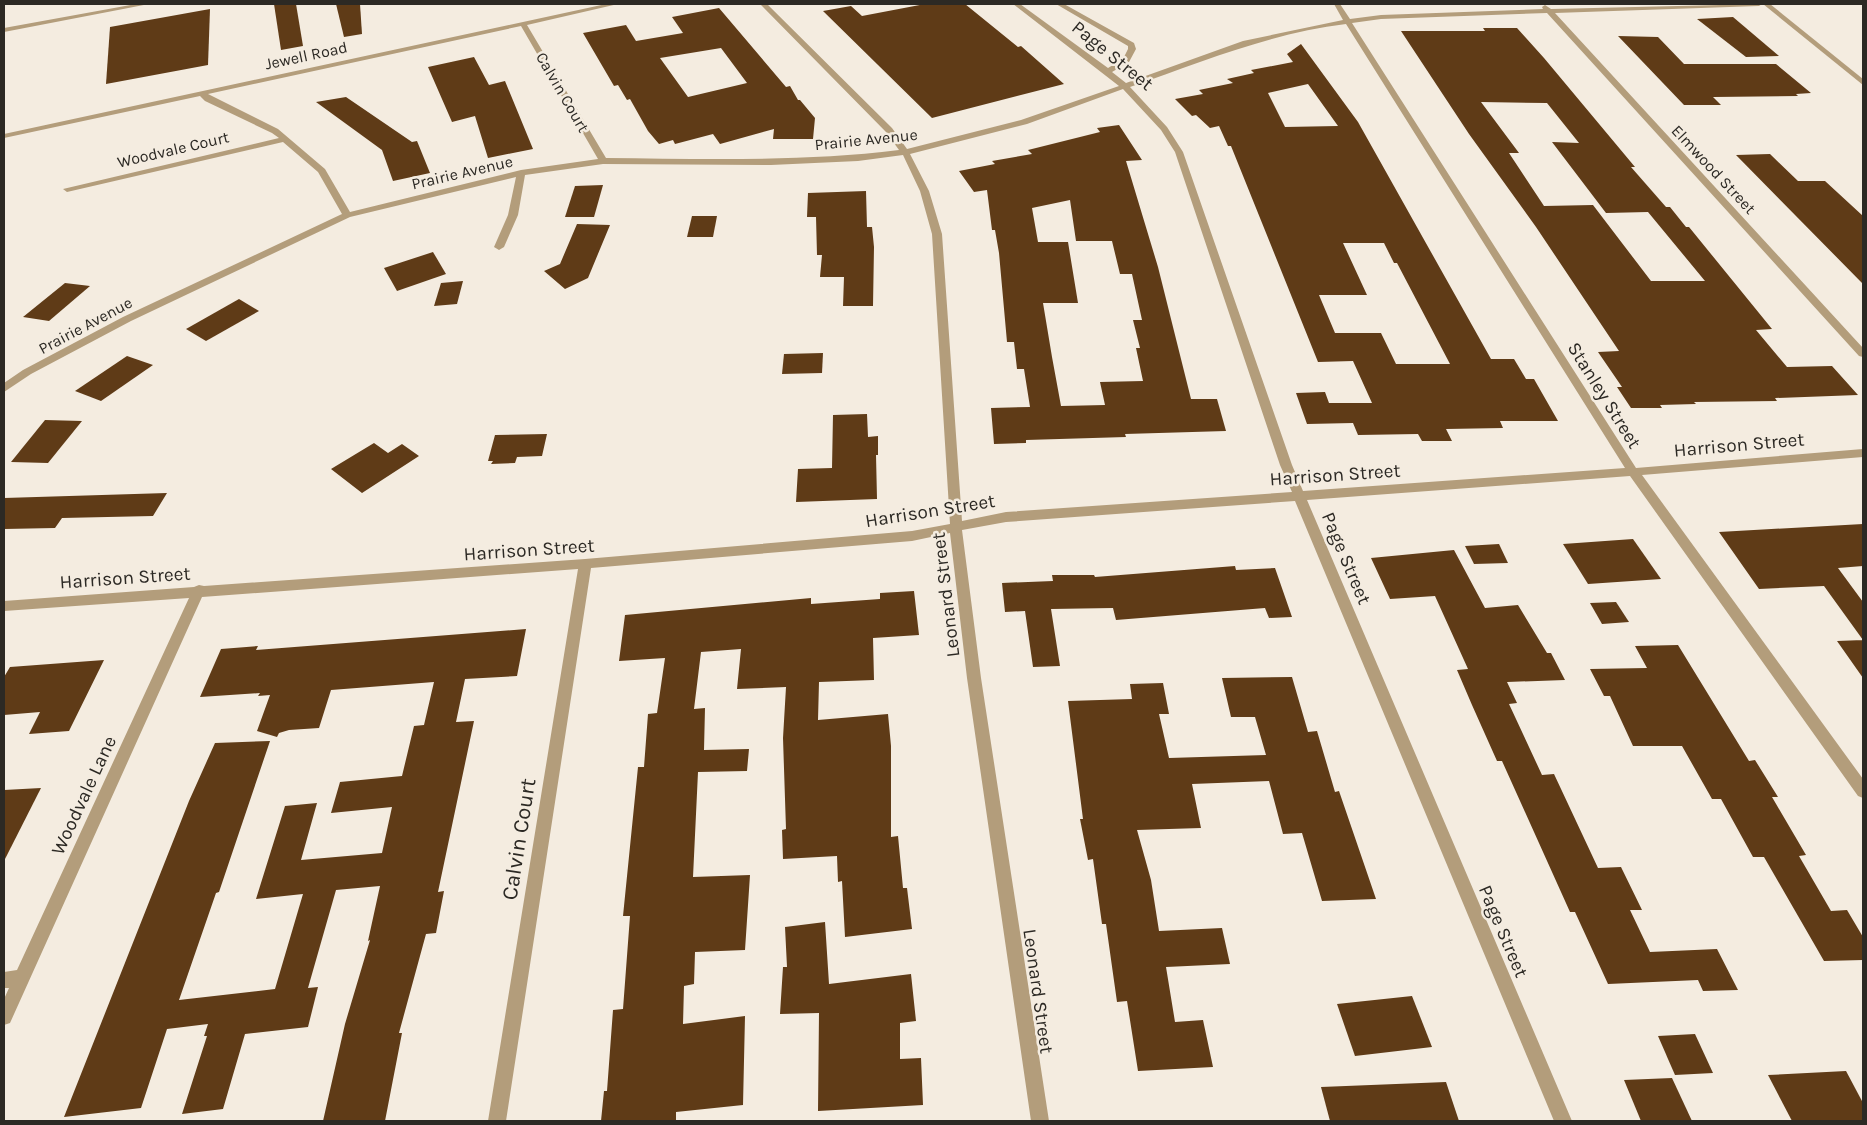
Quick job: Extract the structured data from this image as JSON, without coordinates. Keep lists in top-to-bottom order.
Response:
{
  "streets": {
    "street": [
      "Jewell Road",
      "Page Street",
      "Calvin Court",
      "Prairie Avenue",
      "Woodvale Court",
      "Elmwood Street",
      "Stanley Street",
      "Harrison Street",
      "Leonard Street",
      "Woodvale Lane"
    ]
  },
  "crossings": [
    ["Jewell Road", "Calvin Court"],
    ["Page Street", "Prairie Avenue"],
    ["Page Street", "Harrison Street"],
    ["Calvin Court", "Prairie Avenue"],
    ["Calvin Court", "Harrison Street"],
    ["Prairie Avenue", "Elmwood Street"],
    ["Prairie Avenue", "Stanley Street"],
    ["Prairie Avenue", "Leonard Street"],
    ["Stanley Street", "Harrison Street"],
    ["Harrison Street", "Leonard Street"],
    ["Harrison Street", "Woodvale Lane"]
  ]
}
